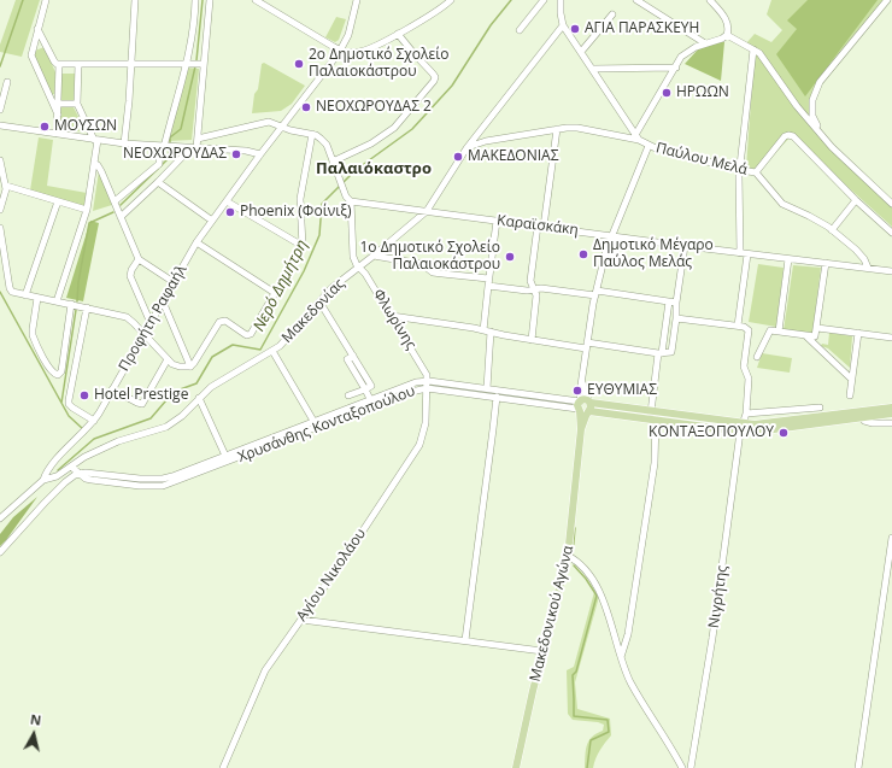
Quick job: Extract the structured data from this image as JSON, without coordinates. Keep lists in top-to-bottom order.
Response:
{
  "streets": {
    "main road": ["Χρυσάνθης Κονταξοπούλου", "Μακεδονικού Αγώνα"],
    "street": [
      "Παύλου Μελά",
      "Καραϊσκάκη",
      "Μακεδονίας",
      "Προφήτη Ραφαήλ",
      "Φλωρίνης",
      "Αγίου Νικολάου",
      "Νιγρήτης"
    ]
  },
  "crossings": [
    ["Παύλου Μελά", "Καραϊσκάκη"],
    ["Παύλου Μελά", "Μακεδονίας"],
    ["Καραϊσκάκη", "Μακεδονίας"],
    ["Καραϊσκάκη", "Φλωρίνης"],
    ["Μακεδονίας", "Προφήτη Ραφαήλ"],
    ["Μακεδονίας", "Φλωρίνης"],
    ["Μακεδονίας", "Χρυσάνθης Κονταξοπούλου"],
    ["Φλωρίνης", "Χρυσάνθης Κονταξοπούλου"],
    ["Φλωρίνης", "Αγίου Νικολάου"],
    ["Χρυσάνθης Κονταξοπούλου", "Αγίου Νικολάου"],
    ["Χρυσάνθης Κονταξοπούλου", "Νιγρήτης"],
    ["Χρυσάνθης Κονταξοπούλου", "Μακεδονικού Αγώνα"]
  ],
  "districts": ["Παλαιόκαστρο"],
  "water": ["Νερό Δημήτρη"],
  "places": [
    "ΑΓΙΑ ΠΑΡΑΣΚΕΥΗ",
    "2ο Δημοτικό Σχολείο Παλαιοκάστρου",
    "ΗΡΩΩΝ",
    "ΝΕΟΧΩΡΟΥΔΑΣ 2",
    "ΜΟΥΣΩΝ",
    "ΝΕΟΧΩΡΟΥΔΑΣ",
    "ΜΑΚΕΔΟΝΙΑΣ",
    "Phoenix (Φοίνιξ)",
    "Δημοτικό Μέγαρο Παύλος Μελάς",
    "1ο Δημοτικό Σχολείο Παλαιοκάστρου",
    "ΕΥΘΥΜΙΑΣ",
    "Hotel Prestige",
    "ΚΟΝΤΑΞΟΠΟΥΛΟΥ"
  ],
  "north": "top"
}
